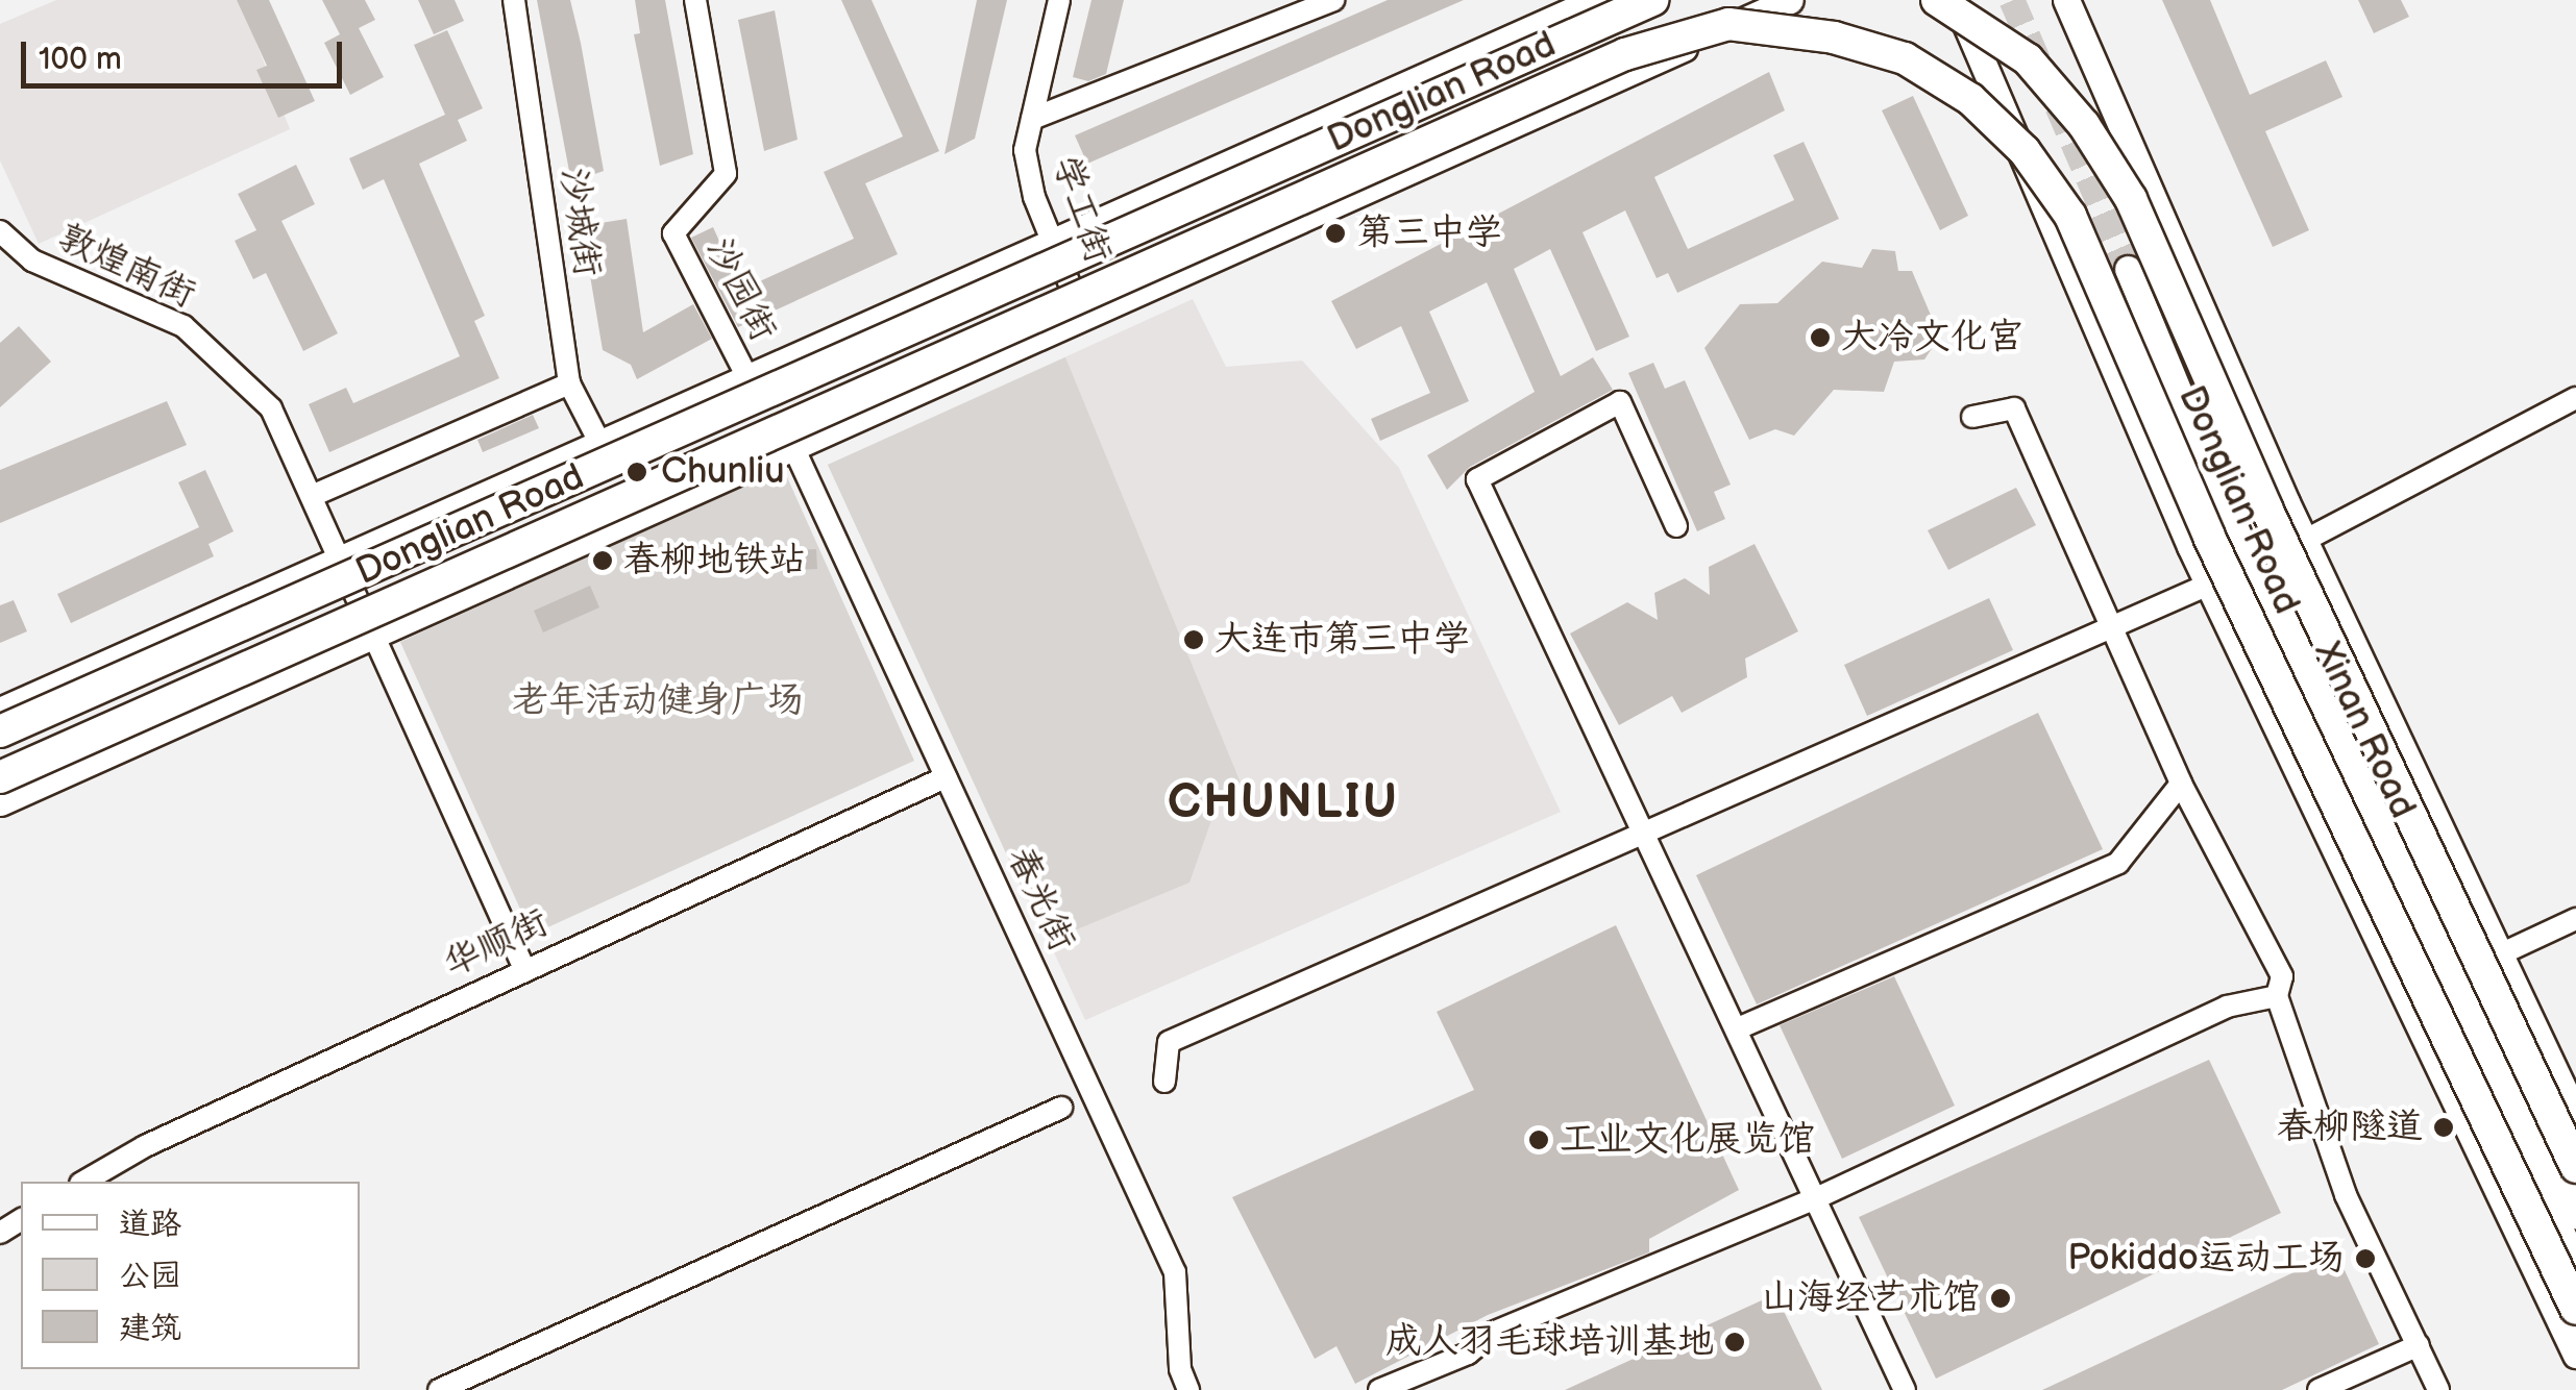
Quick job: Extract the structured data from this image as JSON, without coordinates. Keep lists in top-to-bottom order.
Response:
{
  "streets": {
    "highway": ["Donglian Road"],
    "main road": ["Xinan Road"],
    "street": [
      "学工街",
      "沙城街",
      "敦煌南街",
      "沙园街",
      "春光街",
      "华顺街"
    ]
  },
  "crossings": [
    ["敦煌南街", "华顺街"],
    ["春光街", "华顺街"]
  ],
  "districts": ["CHUNLIU"],
  "parks": ["老年活动健身广场"],
  "places": [
    "第三中学",
    "大冷文化宫",
    "Chunliu",
    "春柳地铁站",
    "大连市第三中学",
    "春柳隧道",
    "工业文化展览馆",
    "Pokiddo运动工场",
    "山海经艺术馆",
    "成人羽毛球培训基地"
  ],
  "legend": ["道路", "公园", "建筑"],
  "scale_bar": "100 m"
}
